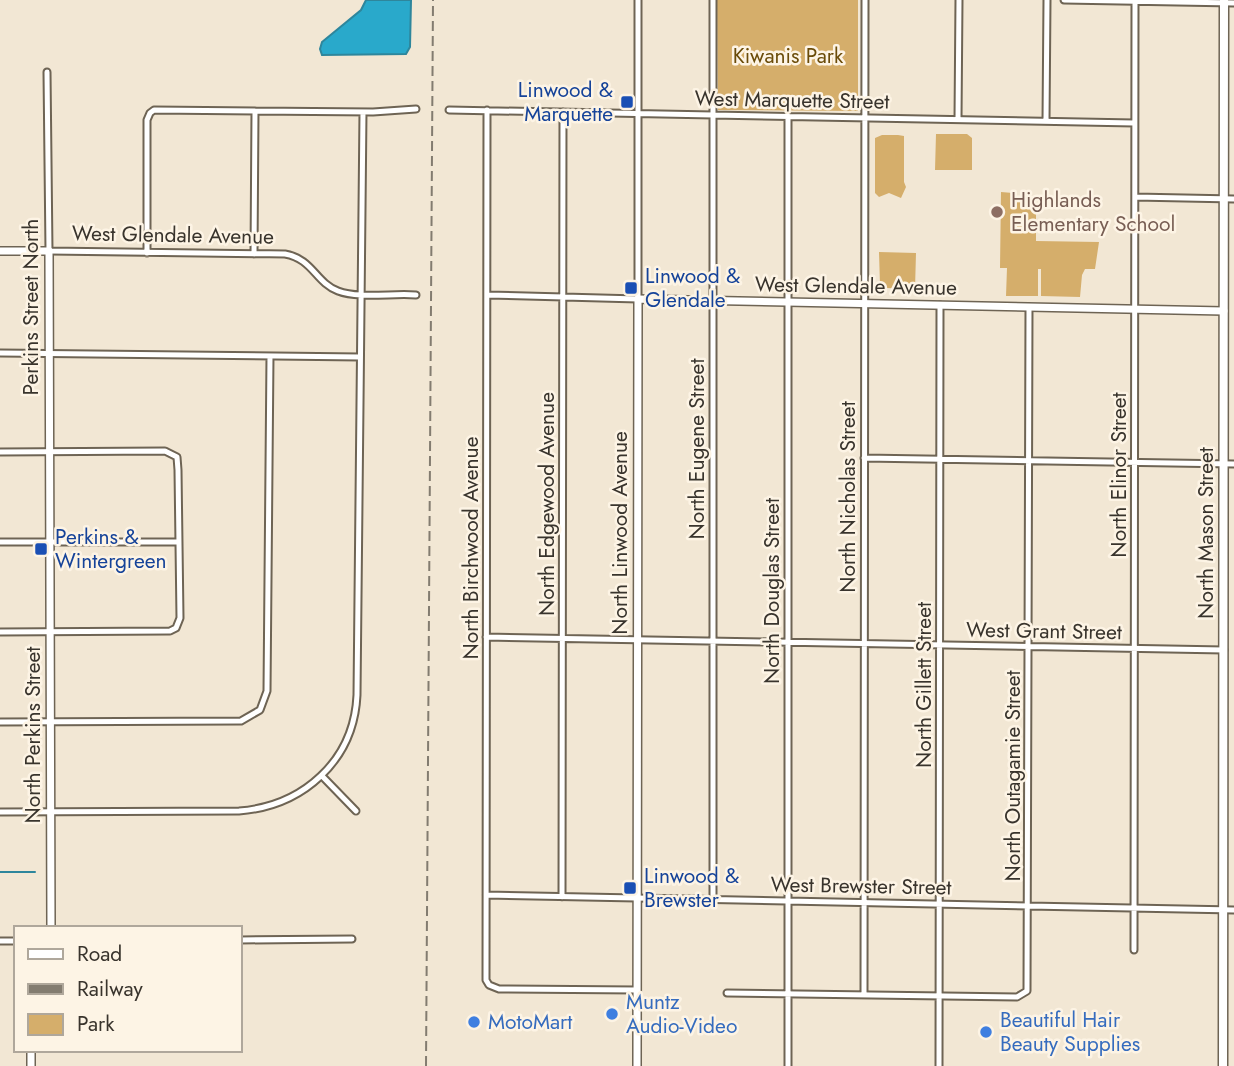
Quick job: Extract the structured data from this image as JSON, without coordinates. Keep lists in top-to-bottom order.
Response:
{
  "streets": {
    "main road": ["North Mason Street"],
    "street": [
      "West Marquette Street",
      "West Glendale Avenue",
      "Perkins Street North",
      "North Eugene Street",
      "North Elinor Street",
      "North Nicholas Street",
      "North Edgewood Avenue",
      "North Linwood Avenue",
      "North Birchwood Avenue",
      "North Douglas Street",
      "West Grant Street",
      "North Gillett Street",
      "North Perkins Street",
      "North Outagamie Street",
      "West Brewster Street"
    ]
  },
  "crossings": [
    ["West Marquette Street", "North Eugene Street"],
    ["West Marquette Street", "North Elinor Street"],
    ["West Marquette Street", "North Nicholas Street"],
    ["West Marquette Street", "North Edgewood Avenue"],
    ["West Marquette Street", "North Linwood Avenue"],
    ["West Marquette Street", "North Birchwood Avenue"],
    ["West Marquette Street", "North Douglas Street"],
    ["West Glendale Avenue", "Perkins Street North"],
    ["West Glendale Avenue", "North Eugene Street"],
    ["West Glendale Avenue", "North Elinor Street"],
    ["West Glendale Avenue", "North Nicholas Street"],
    ["West Glendale Avenue", "North Edgewood Avenue"],
    ["West Glendale Avenue", "North Linwood Avenue"],
    ["West Glendale Avenue", "North Mason Street"],
    ["West Glendale Avenue", "North Birchwood Avenue"],
    ["West Glendale Avenue", "North Douglas Street"],
    ["West Glendale Avenue", "North Gillett Street"],
    ["West Glendale Avenue", "North Outagamie Street"],
    ["Perkins Street North", "North Perkins Street"],
    ["North Eugene Street", "West Grant Street"],
    ["North Eugene Street", "West Brewster Street"],
    ["North Elinor Street", "West Grant Street"],
    ["North Elinor Street", "West Brewster Street"],
    ["North Nicholas Street", "West Grant Street"],
    ["North Nicholas Street", "West Brewster Street"],
    ["North Edgewood Avenue", "West Grant Street"],
    ["North Edgewood Avenue", "West Brewster Street"],
    ["North Linwood Avenue", "North Birchwood Avenue"],
    ["North Linwood Avenue", "West Grant Street"],
    ["North Linwood Avenue", "West Brewster Street"],
    ["North Mason Street", "West Grant Street"],
    ["North Mason Street", "West Brewster Street"],
    ["North Birchwood Avenue", "West Grant Street"],
    ["North Birchwood Avenue", "West Brewster Street"],
    ["North Douglas Street", "West Grant Street"],
    ["North Douglas Street", "West Brewster Street"],
    ["West Grant Street", "North Gillett Street"],
    ["West Grant Street", "North Outagamie Street"],
    ["North Gillett Street", "North Outagamie Street"],
    ["North Gillett Street", "West Brewster Street"],
    ["North Outagamie Street", "West Brewster Street"]
  ],
  "parks": ["Kiwanis Park"],
  "places": {
    "transit": [
      "Linwood & Marquette",
      "Linwood & Glendale",
      "Perkins & Wintergreen",
      "Linwood & Brewster"
    ],
    "other": [
      "Highlands Elementary School",
      "Muntz Audio-Video",
      "MotoMart",
      "Beautiful Hair Beauty Supplies"
    ]
  },
  "legend": ["Road", "Railway", "Park"]
}
